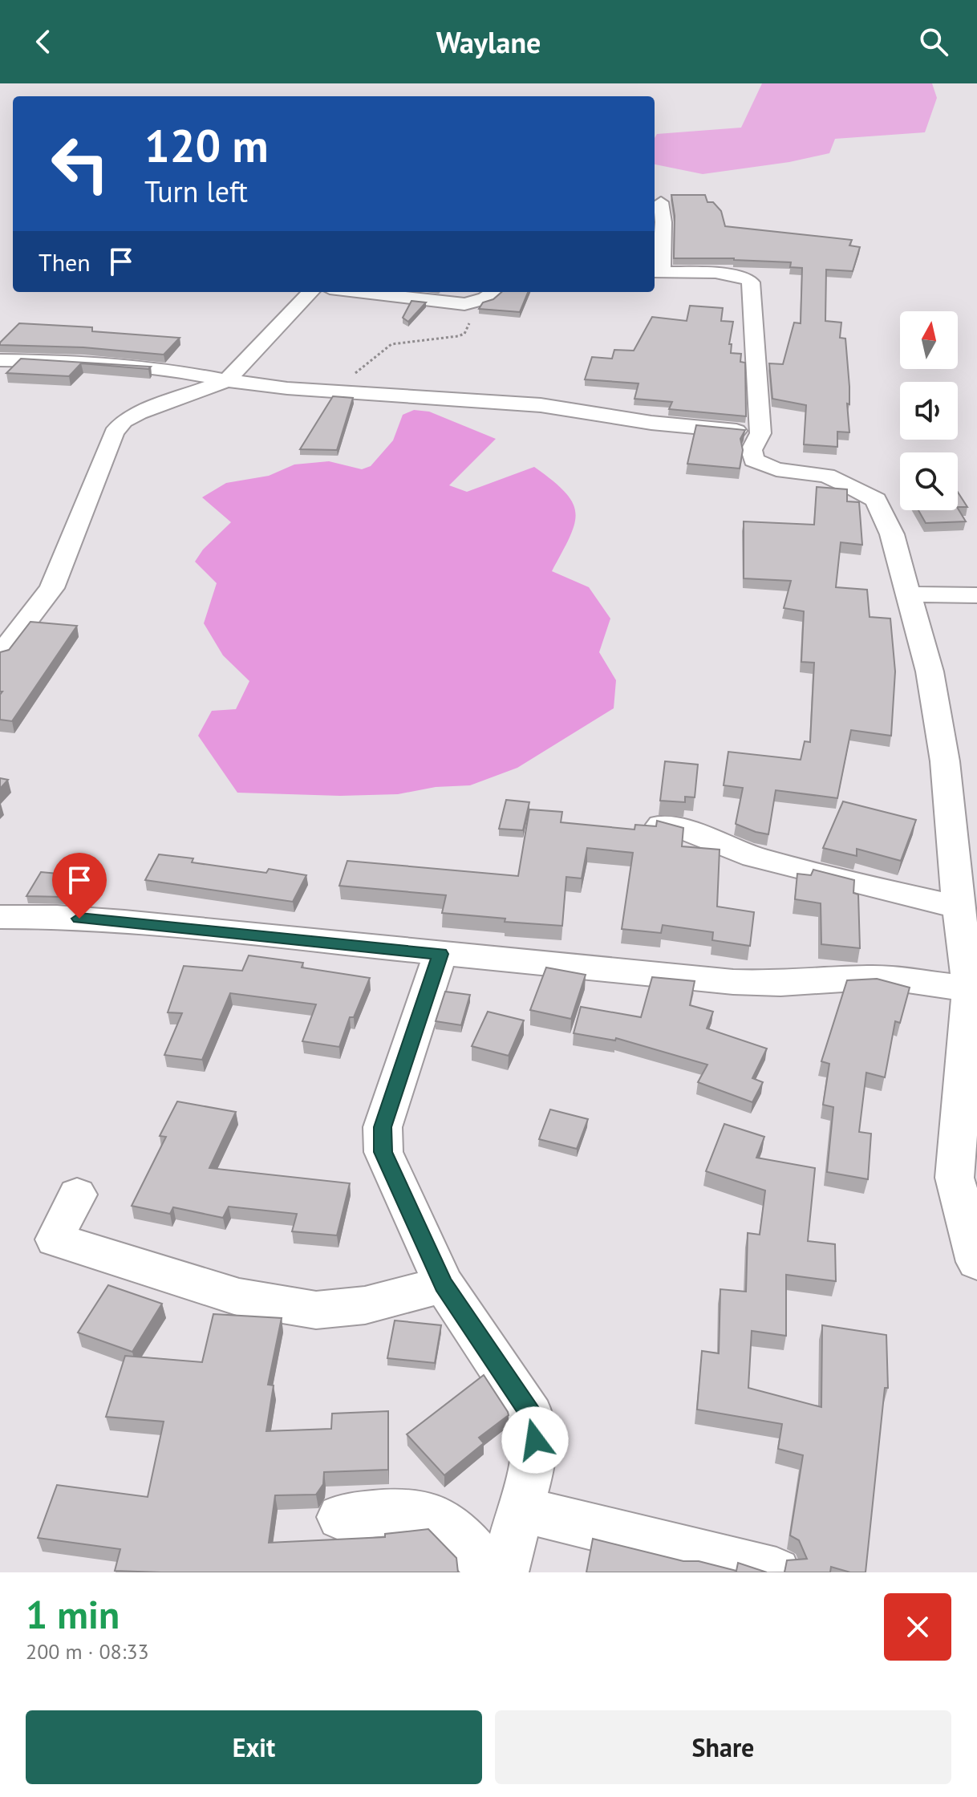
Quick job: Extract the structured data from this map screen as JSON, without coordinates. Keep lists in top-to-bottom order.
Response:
{
  "north": "top",
  "page": {
    "header": "Waylane",
    "turn": ["120 m", "Turn left"],
    "then": "Then",
    "heading": ["1 min", "200 m · 08:33"],
    "buttons": ["Exit", "Share"]
  }
}
